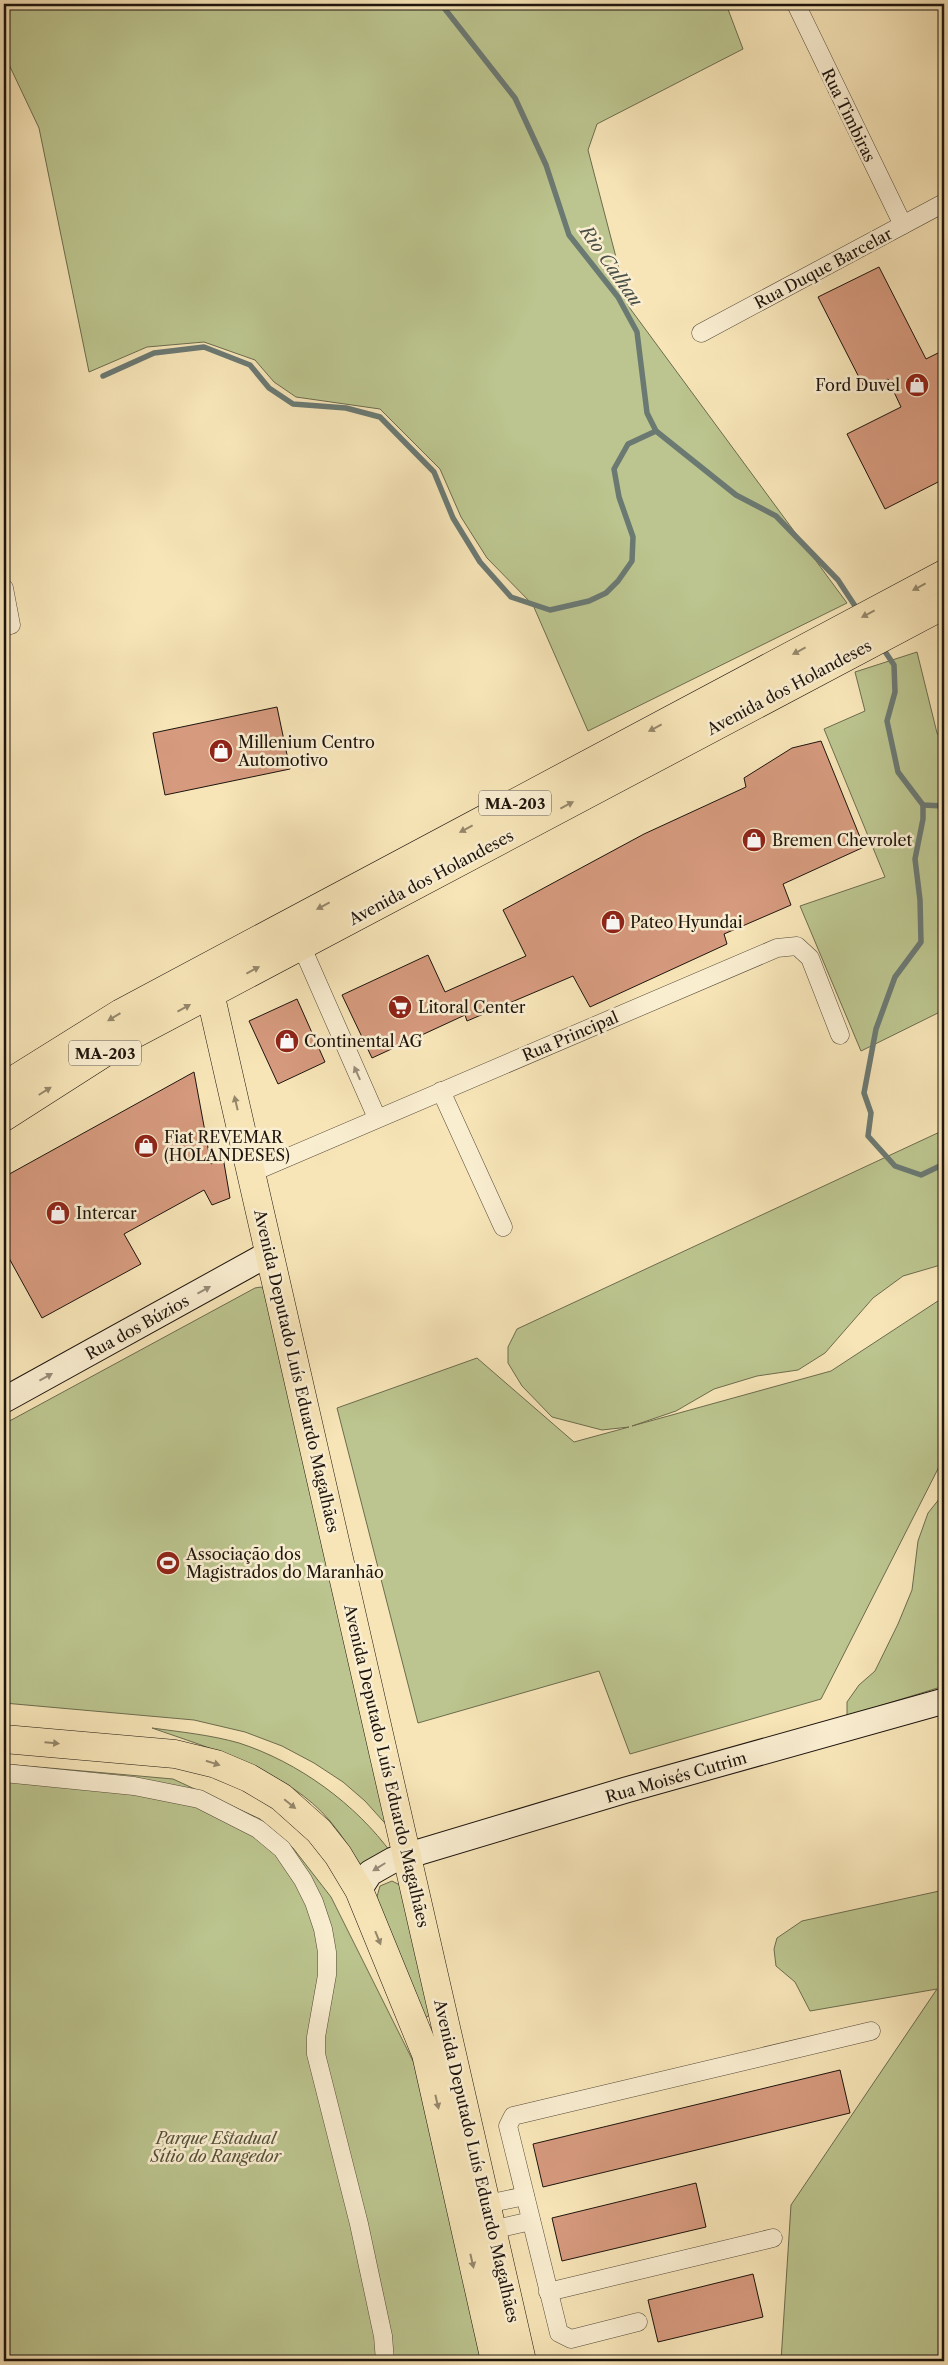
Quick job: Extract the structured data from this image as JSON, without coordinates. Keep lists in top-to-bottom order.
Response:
{
  "streets": {
    "main road": ["Avenida dos Holandeses", "MA-203", "Avenida Deputado Luís Eduardo Magalhães"],
    "street": [
      "Rua Timbiras",
      "Rua Duque Barcelar",
      "Rua Principal",
      "Rua dos Búzios",
      "Rua Moisés Cutrim"
    ]
  },
  "crossings": [
    ["Rua Timbiras", "Rua Duque Barcelar"],
    ["Avenida dos Holandeses", "Avenida Deputado Luís Eduardo Magalhães"],
    ["Rua Principal", "Avenida Deputado Luís Eduardo Magalhães"],
    ["Rua dos Búzios", "Avenida Deputado Luís Eduardo Magalhães"],
    ["Avenida Deputado Luís Eduardo Magalhães", "Rua Moisés Cutrim"]
  ],
  "one_way": ["Rua dos Búzios"],
  "water": ["Rio Calhau"],
  "parks": ["Parque Estadual Sítio do Rangedor"],
  "places": {
    "shop": [
      "Ford Duvel",
      "Millenium Centro Automotivo",
      "Bremen Chevrolet",
      "Pateo Hyundai",
      "Continental AG",
      "Fiat REVEMAR (HOLANDESES)",
      "Intercar"
    ],
    "supermarket": ["Litoral Center"],
    "sports": ["Associação dos Magistrados do Maranhão"]
  }
}
